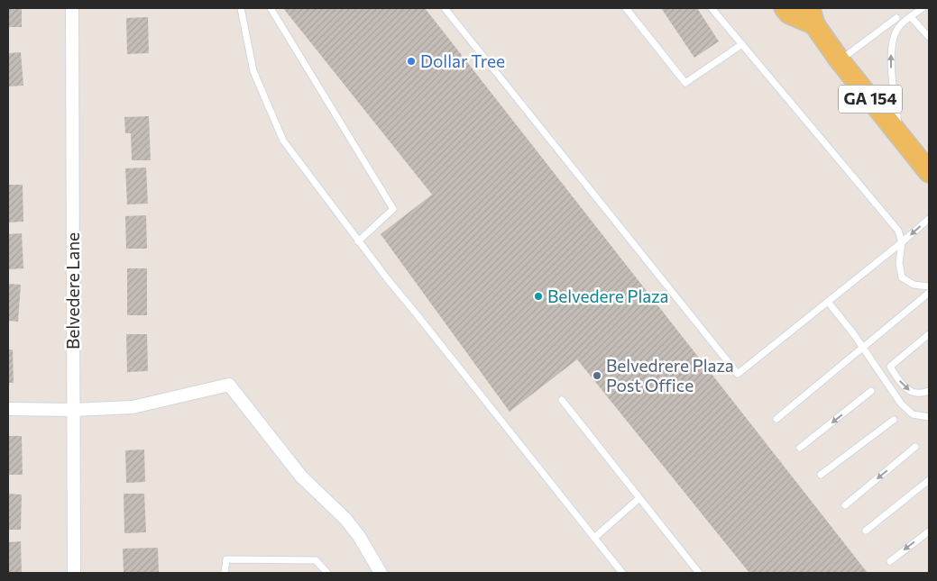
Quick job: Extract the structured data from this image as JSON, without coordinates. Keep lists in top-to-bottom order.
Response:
{
  "streets": {
    "main road": ["GA 154"],
    "street": ["Belvedere Lane"]
  },
  "places": ["Dollar Tree", "Belvedere Plaza", "Belvedrere Plaza Post Office"]
}
